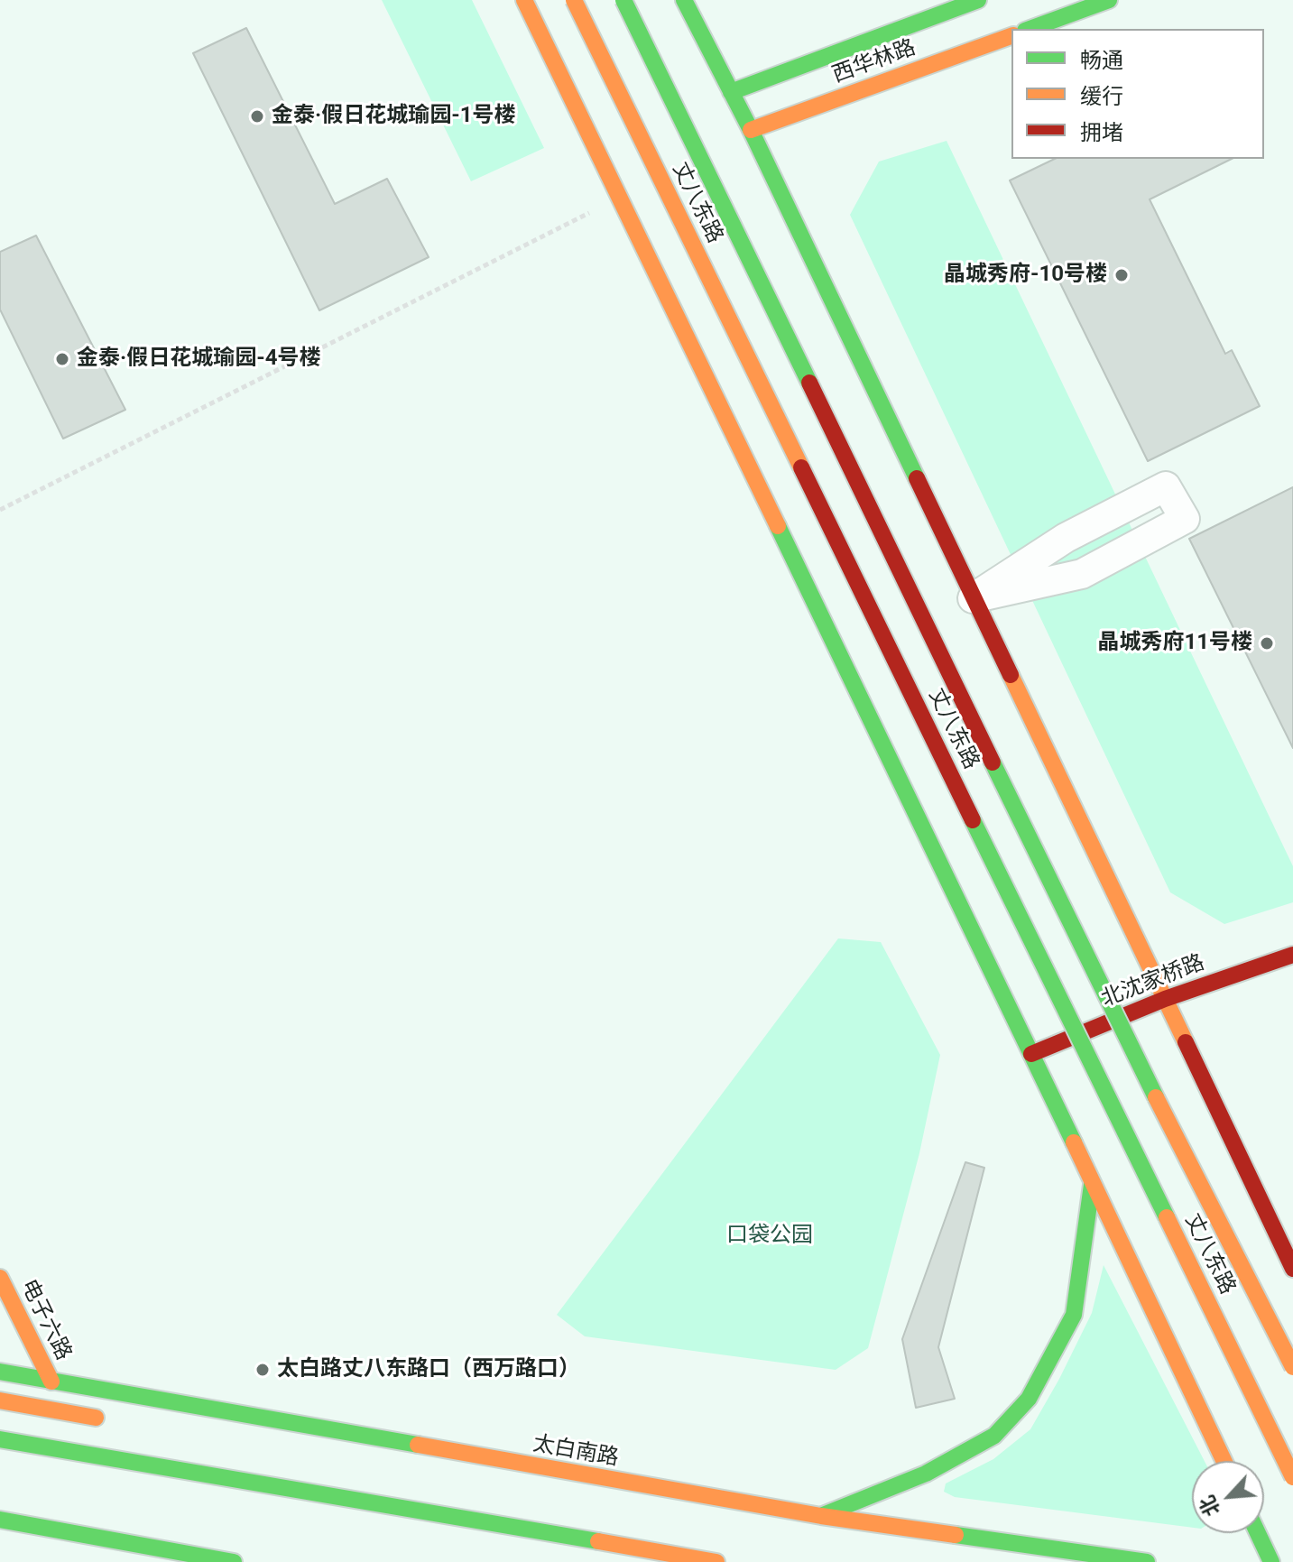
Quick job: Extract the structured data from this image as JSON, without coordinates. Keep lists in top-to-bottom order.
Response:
{
  "streets": {
    "main road": [
      "西华林路",
      "丈八东路",
      "北沈家桥路",
      "电子六路",
      "太白南路"
    ]
  },
  "crossings": [
    ["电子六路", "太白南路"]
  ],
  "parks": ["口袋公园"],
  "places": [
    "金泰·假日花城瑜园-1号楼",
    "晶城秀府-10号楼",
    "金泰·假日花城瑜园-4号楼",
    "晶城秀府11号楼",
    "太白路丈八东路口（西万路口）"
  ],
  "legend": ["畅通", "缓行", "拥堵"],
  "north": "bottom left"
}
